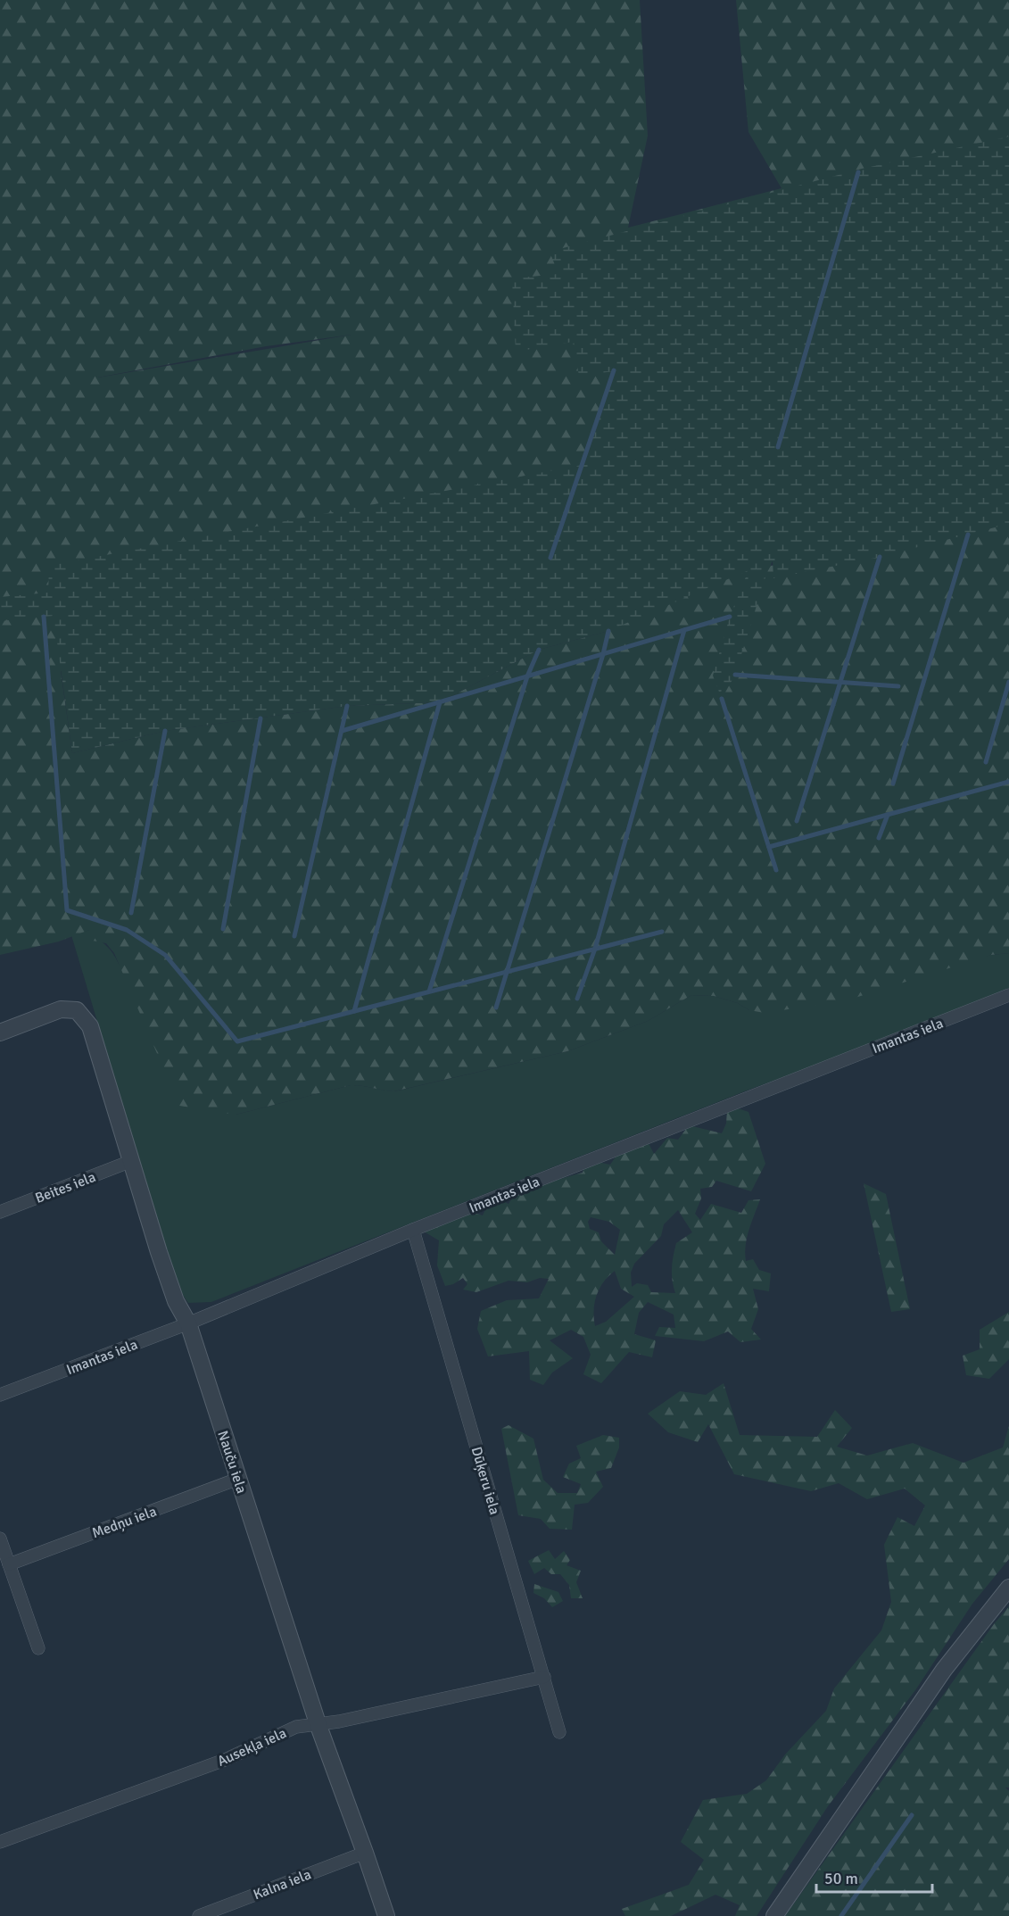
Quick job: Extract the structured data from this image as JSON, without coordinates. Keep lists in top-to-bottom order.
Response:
{
  "streets": {
    "street": [
      "Imantas iela",
      "Beites iela",
      "Nauču iela",
      "Dūķeru iela",
      "Medņu iela",
      "Ausekļa iela",
      "Kalna iela"
    ]
  },
  "crossings": [
    ["Imantas iela", "Nauču iela"],
    ["Imantas iela", "Dūķeru iela"],
    ["Beites iela", "Nauču iela"],
    ["Nauču iela", "Medņu iela"],
    ["Nauču iela", "Ausekļa iela"],
    ["Nauču iela", "Kalna iela"],
    ["Dūķeru iela", "Ausekļa iela"]
  ],
  "scale_bar": "50 m"
}
